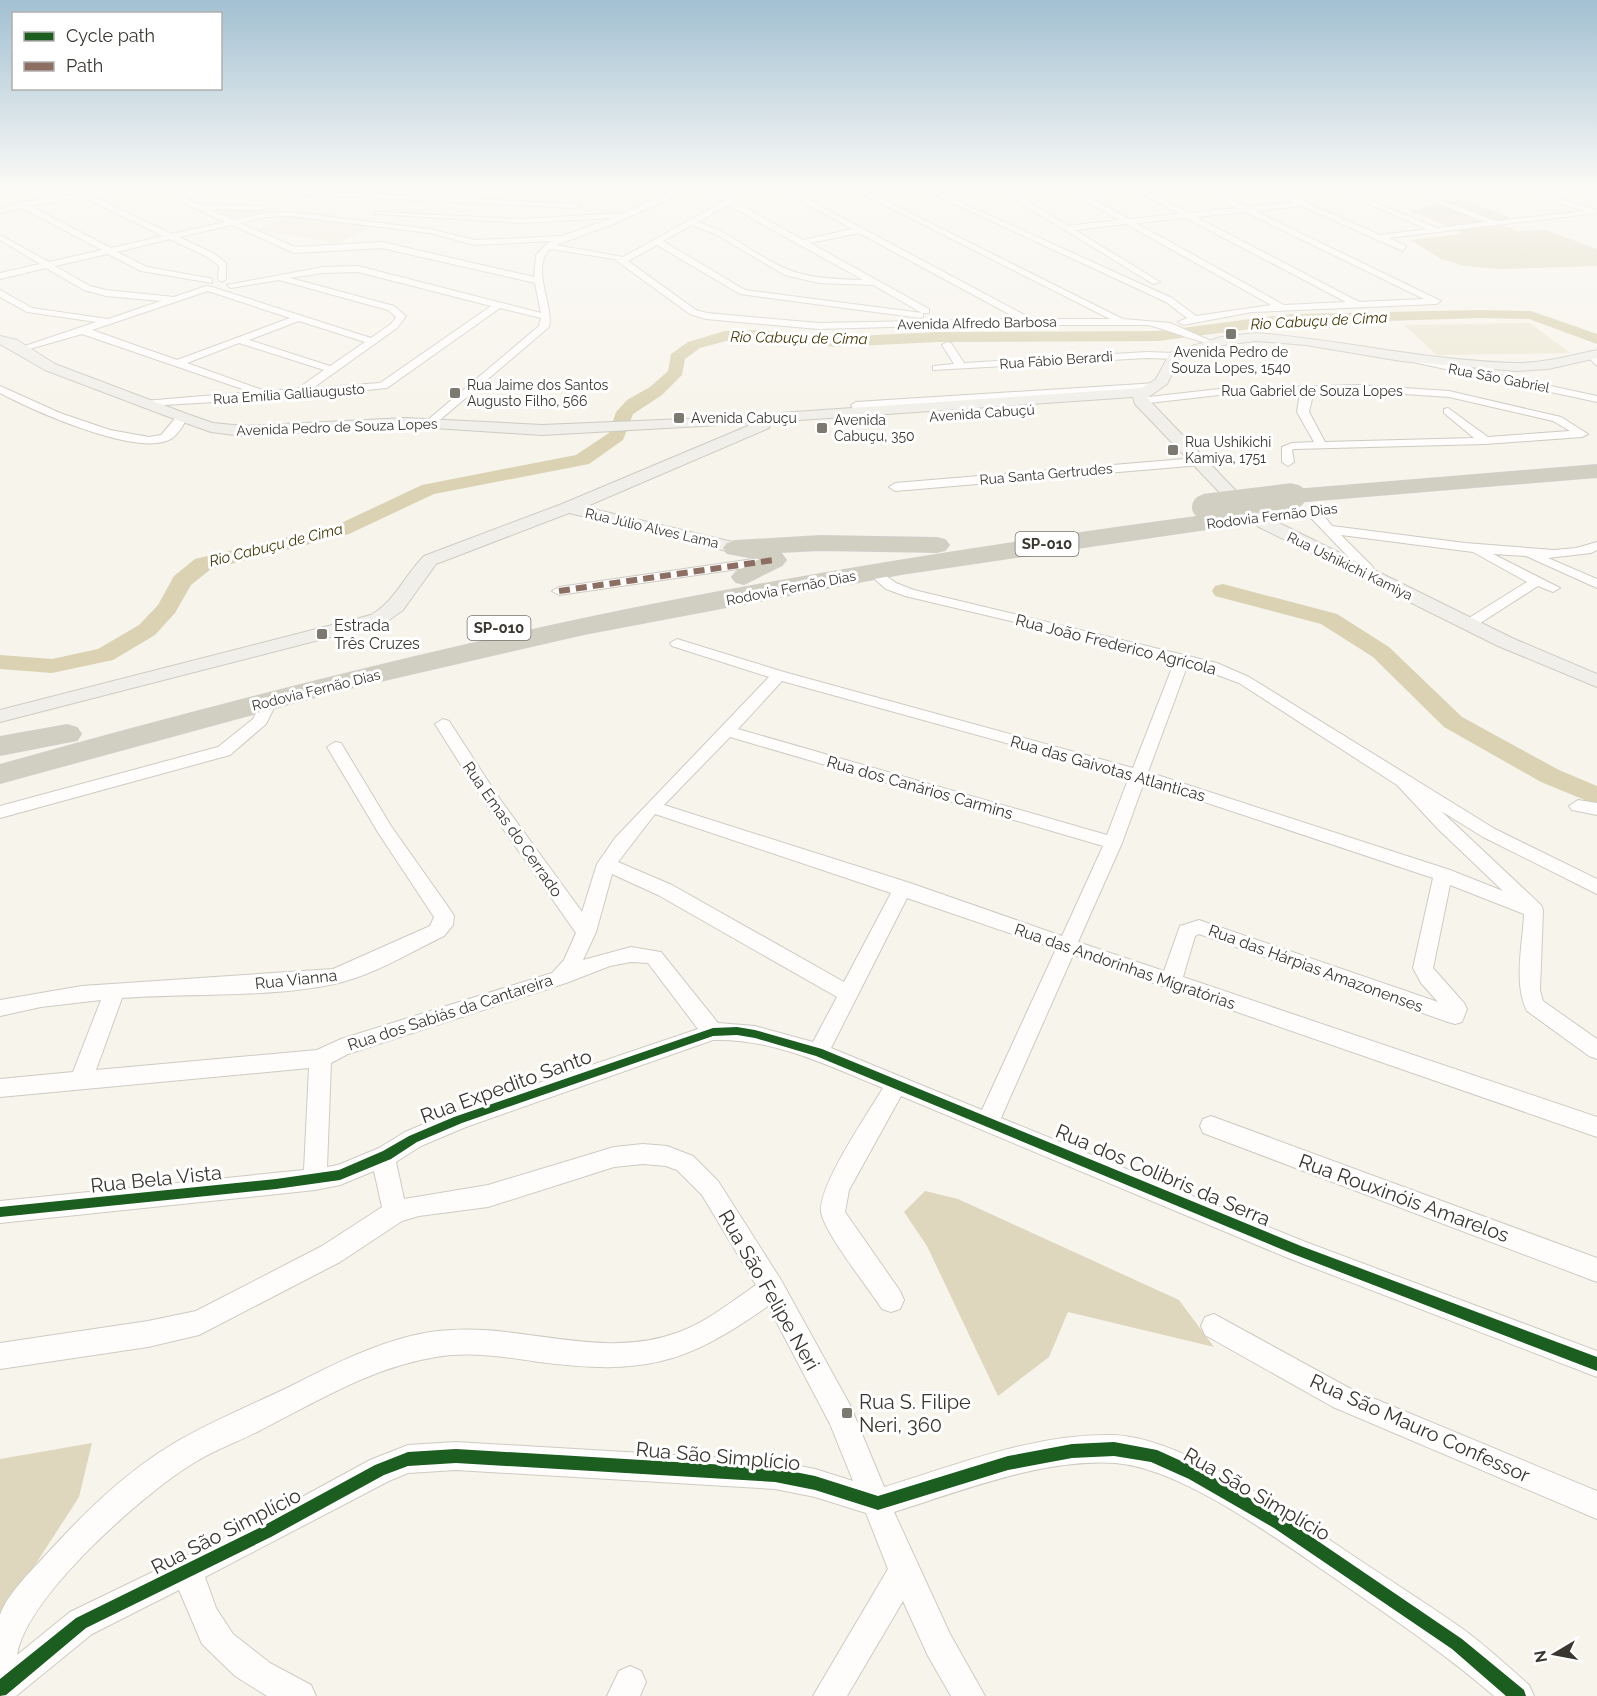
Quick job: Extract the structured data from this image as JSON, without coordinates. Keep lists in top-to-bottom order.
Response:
{
  "streets": {
    "highway": ["Rodovia Fernão Dias", "SP-010"],
    "main road": [
      "Avenida Cabuçú",
      "Avenida Pedro de Souza Lopes",
      "Rua Júlio Alves Lama",
      "Rua Ushikichi Kamiya"
    ],
    "street": [
      "Avenida Alfredo Barbosa",
      "Rua Fábio Berardi",
      "Rua São Gabriel",
      "Rua Gabriel de Souza Lopes",
      "Rua Emília Galliaugusto",
      "Rua Santa Gertrudes",
      "Rua João Frederico Agrícola",
      "Rua das Gaivotas Atlanticas",
      "Rua dos Canários Carmins",
      "Rua Emas do Cerrado",
      "Rua das Andorinhas Migratórias",
      "Rua das Hárpias Amazonenses",
      "Rua Vianna",
      "Rua dos Sabiás da Cantareira",
      "Rua Expedito Santo",
      "Rua dos Colibris da Serra",
      "Rua Bela Vista",
      "Rua Rouxinóis Amarelos",
      "Rua São Felipe Neri",
      "Rua São Mauro Confessor",
      "Rua São Simplício"
    ]
  },
  "crossings": [
    ["Rua Gabriel de Souza Lopes", "Avenida Cabuçú"],
    ["Rua Gabriel de Souza Lopes", "Rua Ushikichi Kamiya"],
    ["Rua Emília Galliaugusto", "Avenida Pedro de Souza Lopes"],
    ["Avenida Cabuçú", "Avenida Pedro de Souza Lopes"],
    ["Avenida Cabuçú", "Rua Ushikichi Kamiya"],
    ["Rua Santa Gertrudes", "Rua Ushikichi Kamiya"],
    ["Rodovia Fernão Dias", "Rua João Frederico Agrícola"],
    ["Rua João Frederico Agrícola", "Rua das Gaivotas Atlanticas"],
    ["Rua das Gaivotas Atlanticas", "Rua das Hárpias Amazonenses"],
    ["Rua das Gaivotas Atlanticas", "Rua dos Sabiás da Cantareira"],
    ["Rua dos Canários Carmins", "Rua dos Sabiás da Cantareira"],
    ["Rua Emas do Cerrado", "Rua dos Sabiás da Cantareira"],
    ["Rua das Andorinhas Migratórias", "Rua das Hárpias Amazonenses"],
    ["Rua das Andorinhas Migratórias", "Rua dos Sabiás da Cantareira"],
    ["Rua Expedito Santo", "Rua dos Colibris da Serra"],
    ["Rua Expedito Santo", "Rua Bela Vista"],
    ["Rua São Felipe Neri", "Rua São Simplício"]
  ],
  "water": ["Rio Cabuçu de Cima"],
  "places": {
    "transit": [
      "Avenida Pedro de Souza Lopes, 1540",
      "Rua Jaime dos Santos Augusto Filho, 566",
      "Avenida Cabuçu",
      "Avenida Cabuçu, 350",
      "Rua Ushikichi Kamiya, 1751",
      "Estrada Três Cruzes",
      "Rua S. Filipe Neri, 360"
    ]
  },
  "legend": ["Cycle path", "Path"],
  "north": "left"
}
